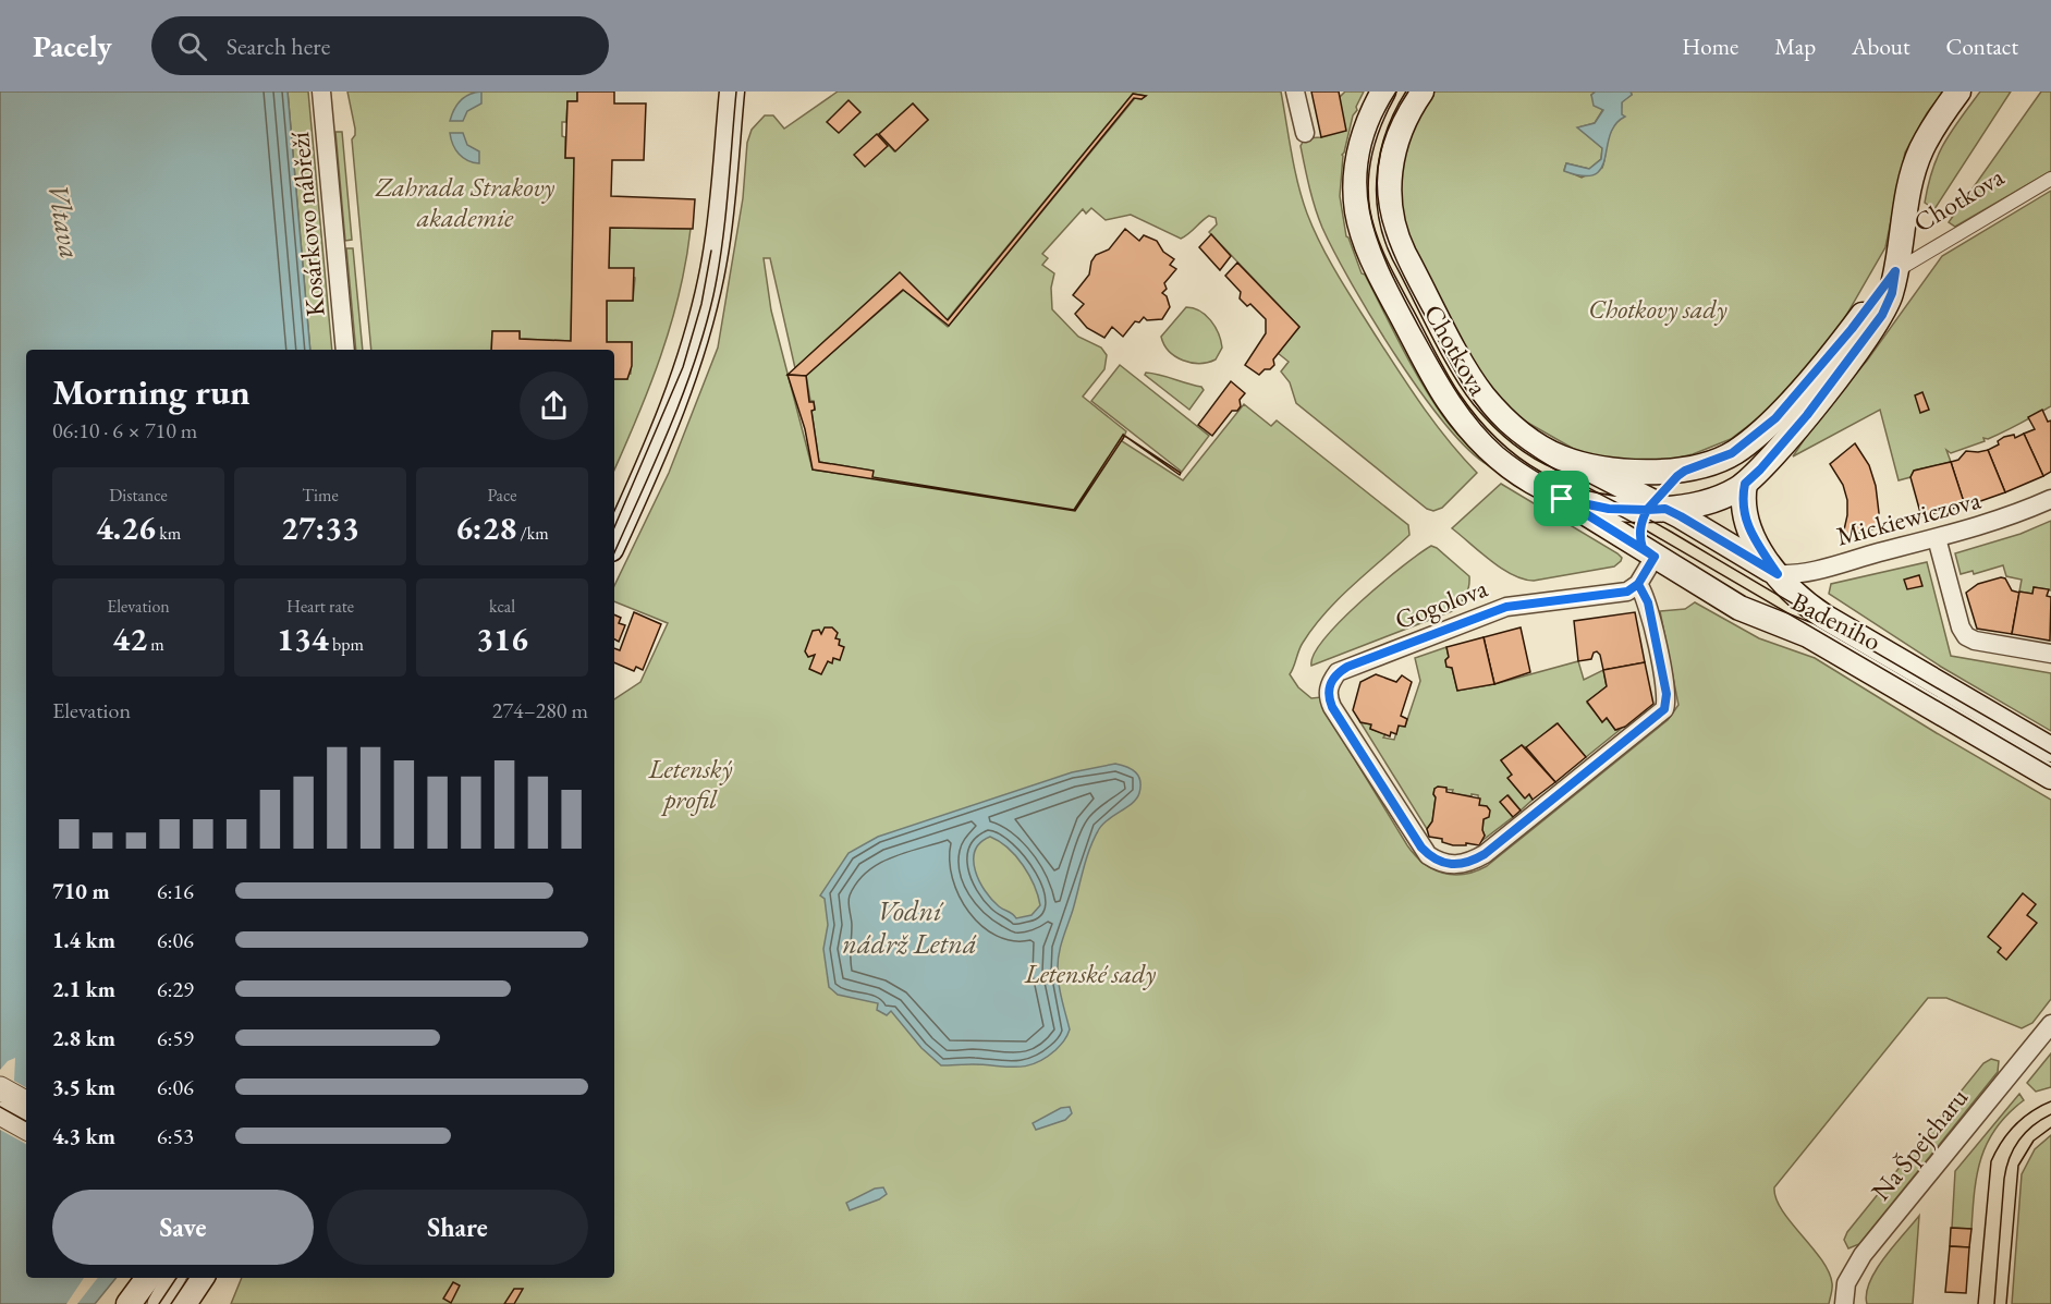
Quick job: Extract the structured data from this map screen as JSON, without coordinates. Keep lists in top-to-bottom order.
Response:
{
  "streets": {
    "main road": ["Chotkova", "Badeniho"],
    "street": [
      "Kosárkovo nábřeží",
      "Mickiewiczova",
      "Gogolova",
      "Na Špejcharu"
    ]
  },
  "crossings": [
    ["Chotkova", "Badeniho"],
    ["Mickiewiczova", "Badeniho"]
  ],
  "water": ["Vltava", "Vodní nádrž Letná"],
  "parks": [
    "Zahrada Strakovy akademie",
    "Chotkovy sady",
    "Letenský profil",
    "Letenské sady"
  ],
  "page": {
    "header": "Pacely",
    "search": "Search here",
    "nav": [
      "Home",
      "Map",
      "About",
      "Contact"
    ],
    "heading": ["Morning run", "06:10 · 6 × 710 m"],
    "stats": [
      ["Distance", "4.26 km"],
      ["Time", "27:33"],
      ["Pace", "6:28 /km"],
      ["Elevation", "42 m"],
      ["Heart rate", "134 bpm"],
      ["kcal", "316"]
    ],
    "chart": ["Elevation", "274–280 m"],
    "list": [
      {
        "name": "710 m",
        "note": "6:16"
      },
      {
        "name": "1.4 km",
        "note": "6:06"
      },
      {
        "name": "2.1 km",
        "note": "6:29"
      },
      {
        "name": "2.8 km",
        "note": "6:59"
      },
      {
        "name": "3.5 km",
        "note": "6:06"
      },
      {
        "name": "4.3 km",
        "note": "6:53"
      }
    ],
    "buttons": ["Save", "Share"]
  }
}
